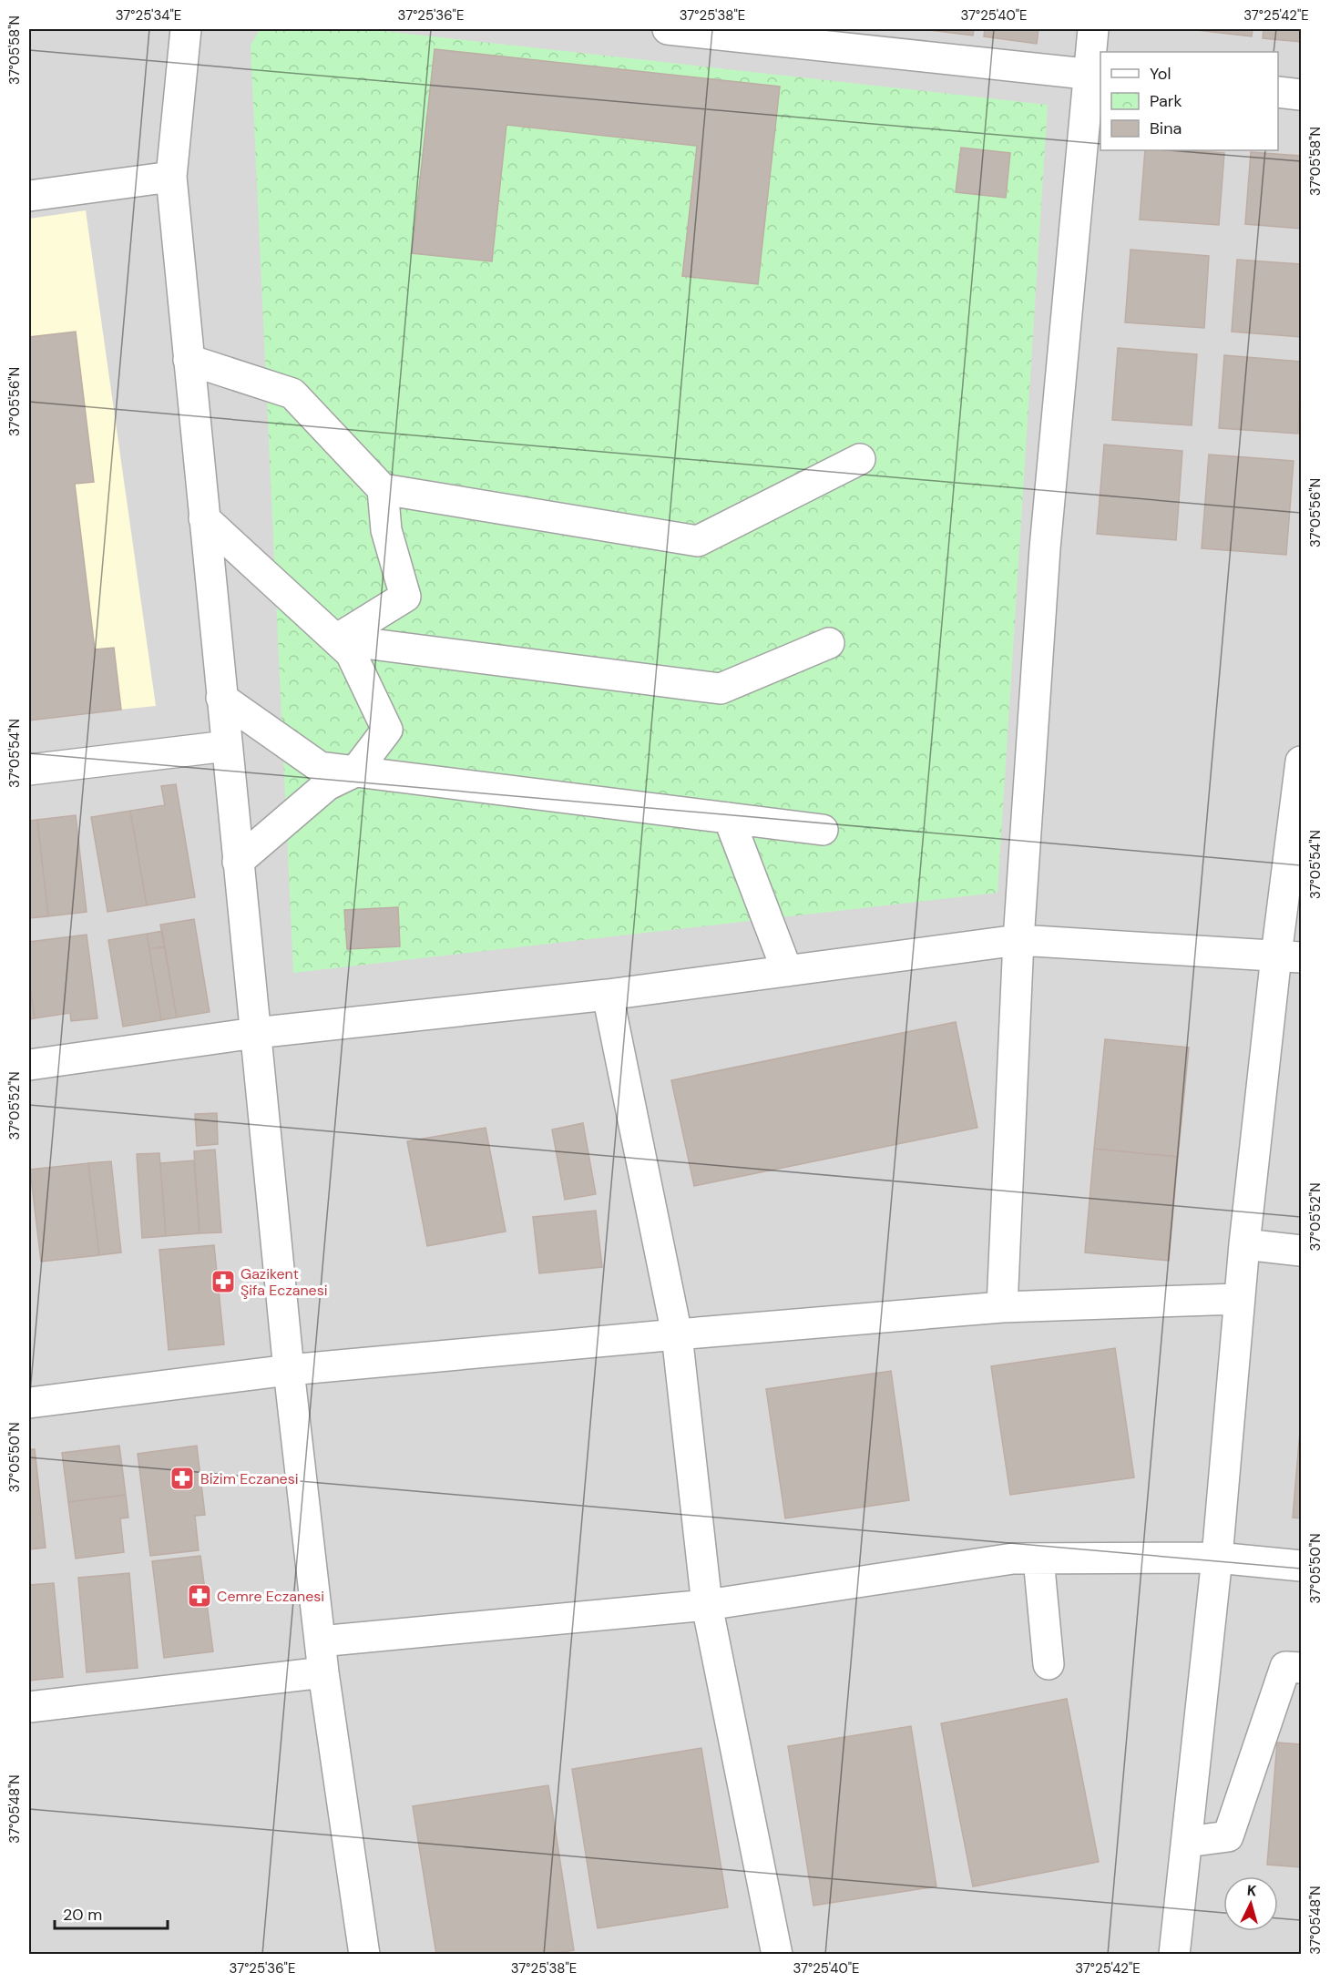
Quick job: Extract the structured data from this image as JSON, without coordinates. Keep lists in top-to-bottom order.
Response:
{
  "places": {
    "pharmacy": ["Gazikent Şifa Eczanesi", "Bizim Eczanesi", "Cemre Eczanesi"]
  },
  "legend": ["Yol", "Park", "Bina"],
  "scale_bar": "20 m",
  "north": "top",
  "coordinates": [
    "37°25'34\"E",
    "37°25'36\"E",
    "37°25'38\"E",
    "37°25'40\"E",
    "37°25'42\"E",
    "37°05'58\"N",
    "37°05'56\"N",
    "37°05'54\"N",
    "37°05'52\"N",
    "37°05'50\"N",
    "37°05'48\"N"
  ]
}
